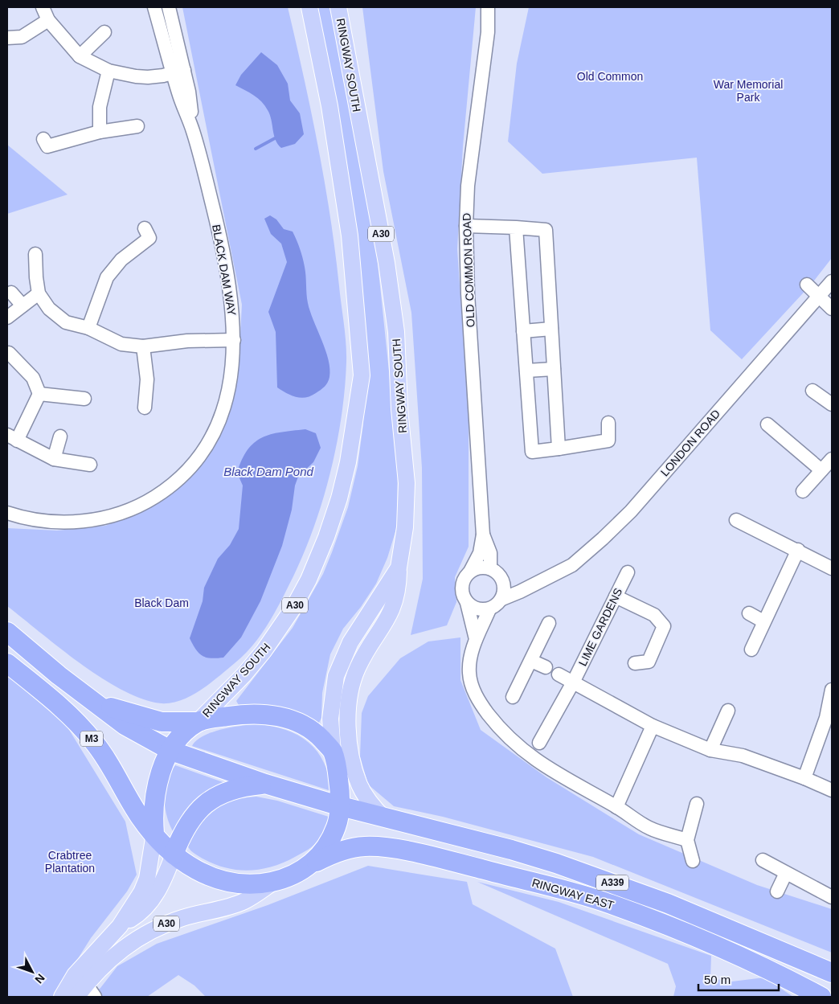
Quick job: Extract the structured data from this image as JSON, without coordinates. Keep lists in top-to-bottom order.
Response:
{
  "streets": {
    "highway": ["M3", "A339", "RINGWAY EAST"],
    "main road": ["RINGWAY SOUTH", "A30"],
    "street": [
      "BLACK DAM WAY",
      "OLD COMMON ROAD",
      "LONDON ROAD",
      "LIME GARDENS"
    ]
  },
  "crossings": [
    ["OLD COMMON ROAD", "LONDON ROAD"]
  ],
  "water": ["Black Dam Pond"],
  "parks": [
    "Old Common",
    "War Memorial Park",
    "Black Dam",
    "Crabtree Plantation"
  ],
  "scale_bar": "50 m",
  "north": "bottom right"
}
